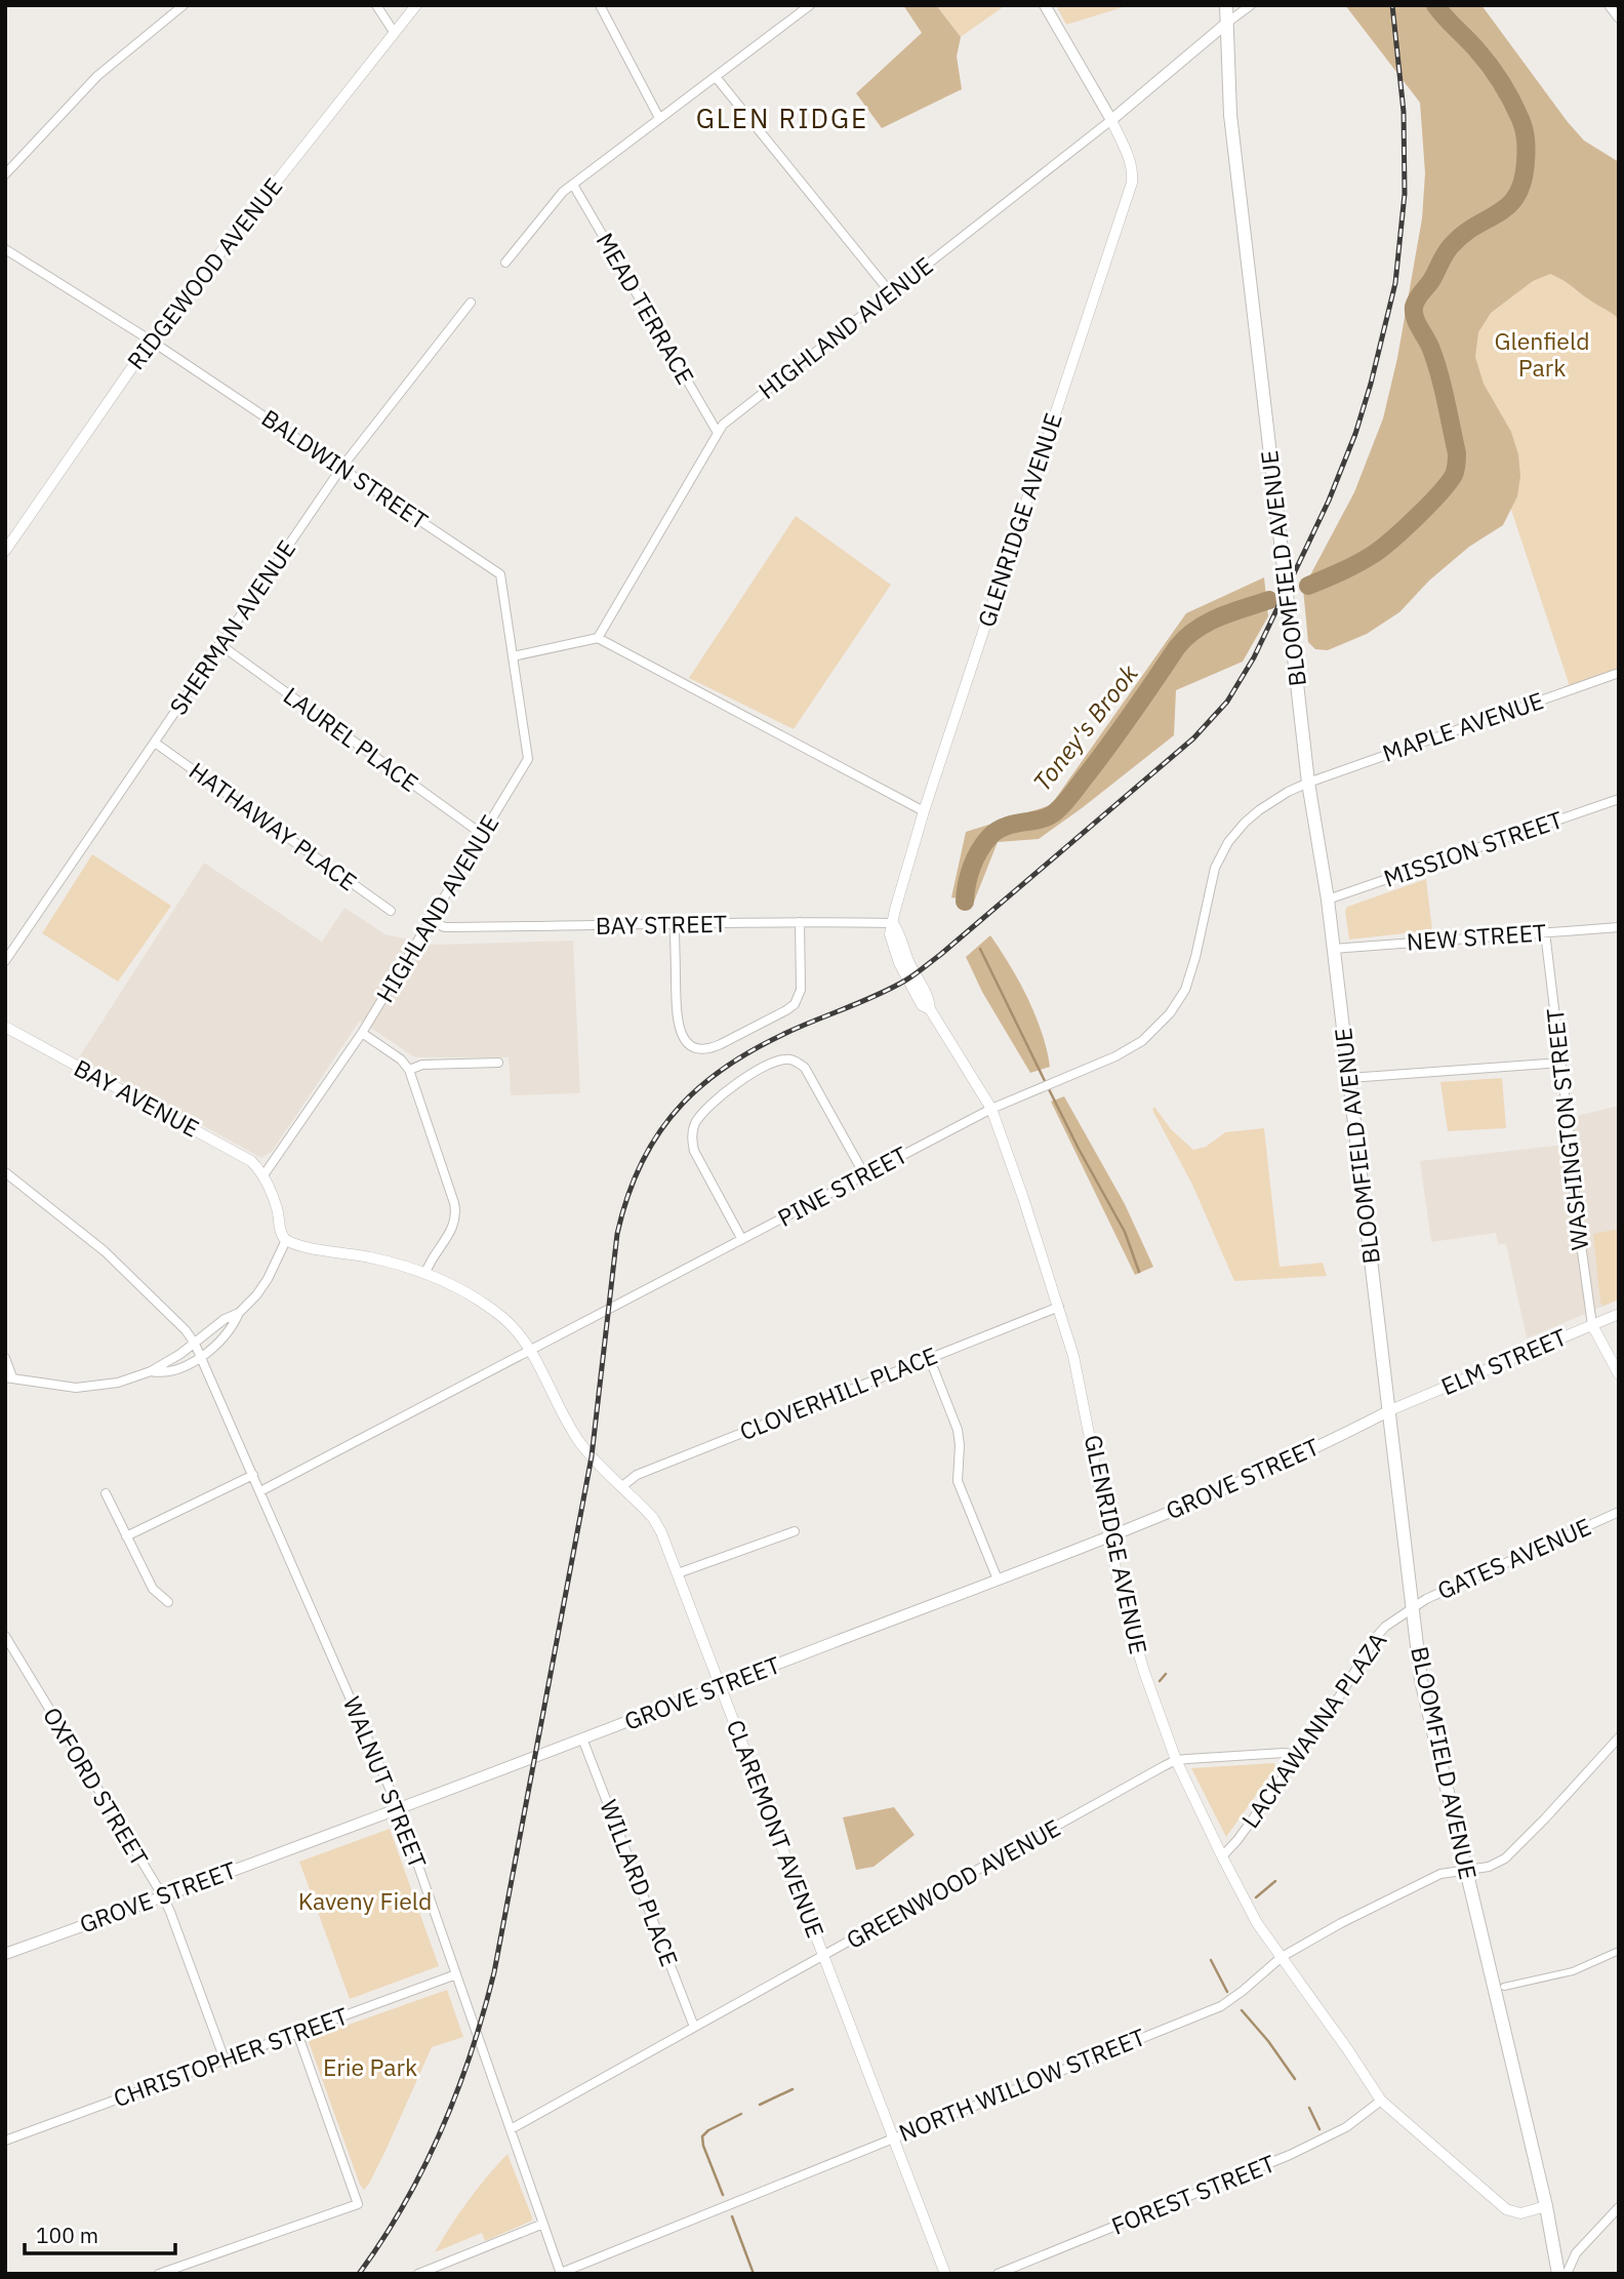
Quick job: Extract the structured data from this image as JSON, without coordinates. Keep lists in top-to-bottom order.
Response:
{
  "streets": {
    "main road": ["HIGHLAND AVENUE", "BLOOMFIELD AVENUE", "GROVE STREET"],
    "street": [
      "RIDGEWOOD AVENUE",
      "MEAD TERRACE",
      "BALDWIN STREET",
      "GLENRIDGE AVENUE",
      "SHERMAN AVENUE",
      "MAPLE AVENUE",
      "LAUREL PLACE",
      "HATHAWAY PLACE",
      "MISSION STREET",
      "BAY STREET",
      "NEW STREET",
      "BAY AVENUE",
      "WASHINGTON STREET",
      "PINE STREET",
      "ELM STREET",
      "CLOVERHILL PLACE",
      "GATES AVENUE",
      "LACKAWANNA PLAZA",
      "WALNUT STREET",
      "OXFORD STREET",
      "CLAREMONT AVENUE",
      "WILLARD PLACE",
      "GREENWOOD AVENUE",
      "CHRISTOPHER STREET",
      "NORTH WILLOW STREET",
      "FOREST STREET"
    ]
  },
  "crossings": [
    ["RIDGEWOOD AVENUE", "BALDWIN STREET"],
    ["MEAD TERRACE", "HIGHLAND AVENUE"],
    ["HIGHLAND AVENUE", "BALDWIN STREET"],
    ["HIGHLAND AVENUE", "GLENRIDGE AVENUE"],
    ["HIGHLAND AVENUE", "BLOOMFIELD AVENUE"],
    ["HIGHLAND AVENUE", "LAUREL PLACE"],
    ["HIGHLAND AVENUE", "BAY STREET"],
    ["HIGHLAND AVENUE", "BAY AVENUE"],
    ["BALDWIN STREET", "SHERMAN AVENUE"],
    ["GLENRIDGE AVENUE", "BLOOMFIELD AVENUE"],
    ["GLENRIDGE AVENUE", "BAY STREET"],
    ["GLENRIDGE AVENUE", "PINE STREET"],
    ["GLENRIDGE AVENUE", "CLOVERHILL PLACE"],
    ["GLENRIDGE AVENUE", "GROVE STREET"],
    ["GLENRIDGE AVENUE", "LACKAWANNA PLAZA"],
    ["GLENRIDGE AVENUE", "GREENWOOD AVENUE"],
    ["GLENRIDGE AVENUE", "NORTH WILLOW STREET"],
    ["GLENRIDGE AVENUE", "FOREST STREET"],
    ["BLOOMFIELD AVENUE", "MAPLE AVENUE"],
    ["BLOOMFIELD AVENUE", "MISSION STREET"],
    ["BLOOMFIELD AVENUE", "NEW STREET"],
    ["BLOOMFIELD AVENUE", "PINE STREET"],
    ["BLOOMFIELD AVENUE", "ELM STREET"],
    ["BLOOMFIELD AVENUE", "GROVE STREET"],
    ["BLOOMFIELD AVENUE", "GATES AVENUE"],
    ["BLOOMFIELD AVENUE", "LACKAWANNA PLAZA"],
    ["BLOOMFIELD AVENUE", "NORTH WILLOW STREET"],
    ["SHERMAN AVENUE", "LAUREL PLACE"],
    ["SHERMAN AVENUE", "HATHAWAY PLACE"],
    ["MAPLE AVENUE", "PINE STREET"],
    ["NEW STREET", "WASHINGTON STREET"],
    ["WASHINGTON STREET", "ELM STREET"],
    ["PINE STREET", "WALNUT STREET"],
    ["PINE STREET", "CLAREMONT AVENUE"],
    ["ELM STREET", "GROVE STREET"],
    ["CLOVERHILL PLACE", "CLAREMONT AVENUE"],
    ["GROVE STREET", "WALNUT STREET"],
    ["GROVE STREET", "OXFORD STREET"],
    ["GROVE STREET", "CLAREMONT AVENUE"],
    ["GROVE STREET", "WILLARD PLACE"],
    ["GATES AVENUE", "LACKAWANNA PLAZA"],
    ["LACKAWANNA PLAZA", "GREENWOOD AVENUE"],
    ["WALNUT STREET", "GREENWOOD AVENUE"],
    ["WALNUT STREET", "CHRISTOPHER STREET"],
    ["WALNUT STREET", "NORTH WILLOW STREET"],
    ["OXFORD STREET", "CHRISTOPHER STREET"],
    ["CLAREMONT AVENUE", "GREENWOOD AVENUE"],
    ["CLAREMONT AVENUE", "NORTH WILLOW STREET"],
    ["WILLARD PLACE", "GREENWOOD AVENUE"]
  ],
  "districts": ["GLEN RIDGE"],
  "water": ["Toney's Brook"],
  "parks": ["Glenfield Park", "Kaveny Field", "Erie Park"],
  "scale_bar": "100 m"
}
